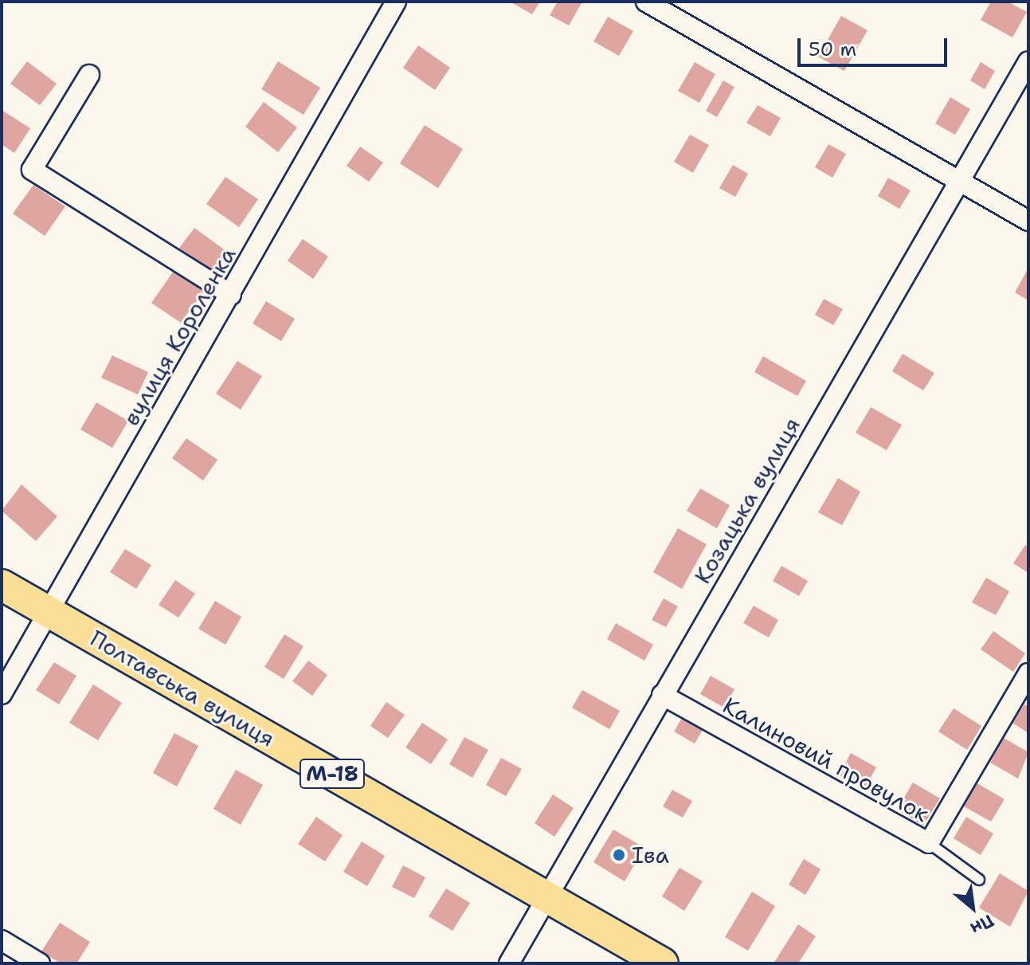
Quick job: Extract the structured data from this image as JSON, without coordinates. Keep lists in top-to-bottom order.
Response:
{
  "streets": {
    "highway": ["Полтавська вулиця", "М-18"],
    "street": ["вулиця Короленка", "Козацька вулиця", "Калиновий провулок"]
  },
  "crossings": [
    ["вулиця Короленка", "Полтавська вулиця"],
    ["Козацька вулиця", "Полтавська вулиця"],
    ["Козацька вулиця", "Калиновий провулок"]
  ],
  "places": ["Іва"],
  "scale_bar": "50 m",
  "north": "bottom right"
}
